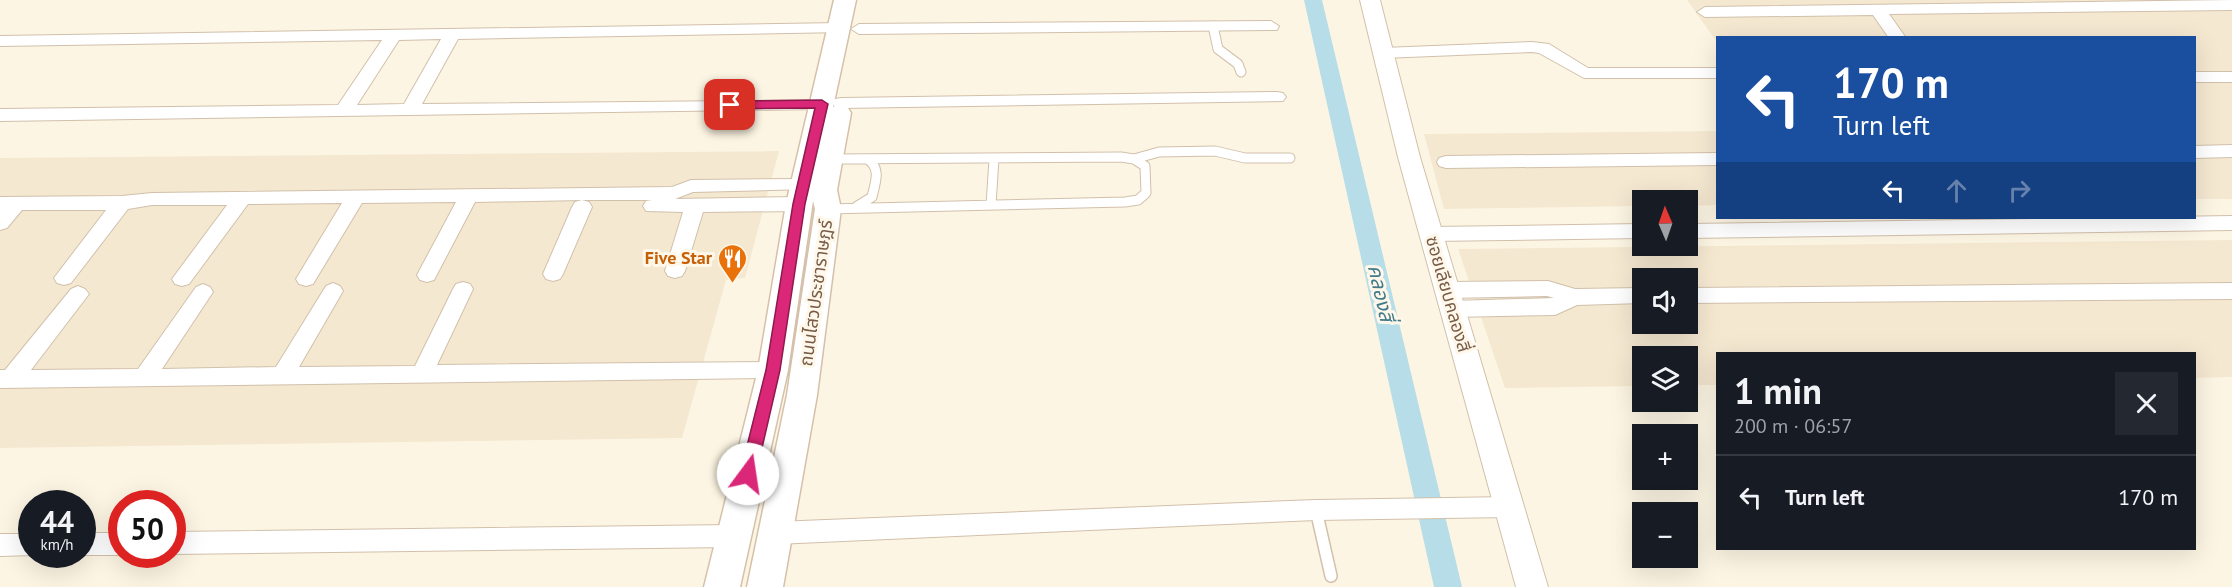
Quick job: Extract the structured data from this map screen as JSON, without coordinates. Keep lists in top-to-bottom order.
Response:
{
  "streets": {
    "main road": ["ถนนไสวประชาราษฎร์"],
    "street": ["ซอยเลียบคลองสี่"]
  },
  "water": ["คลองสี่"],
  "places": {
    "restaurant": ["Five Star"]
  },
  "north": "top",
  "page": {
    "turn": ["170 m", "Turn left"],
    "map_buttons": ["+", "−"],
    "heading": ["1 min", "200 m · 06:57"],
    "list": [
      {
        "name": "Turn left",
        "value": "170 m"
      }
    ],
    "speed": "44 km/h",
    "limit": "50"
  }
}
